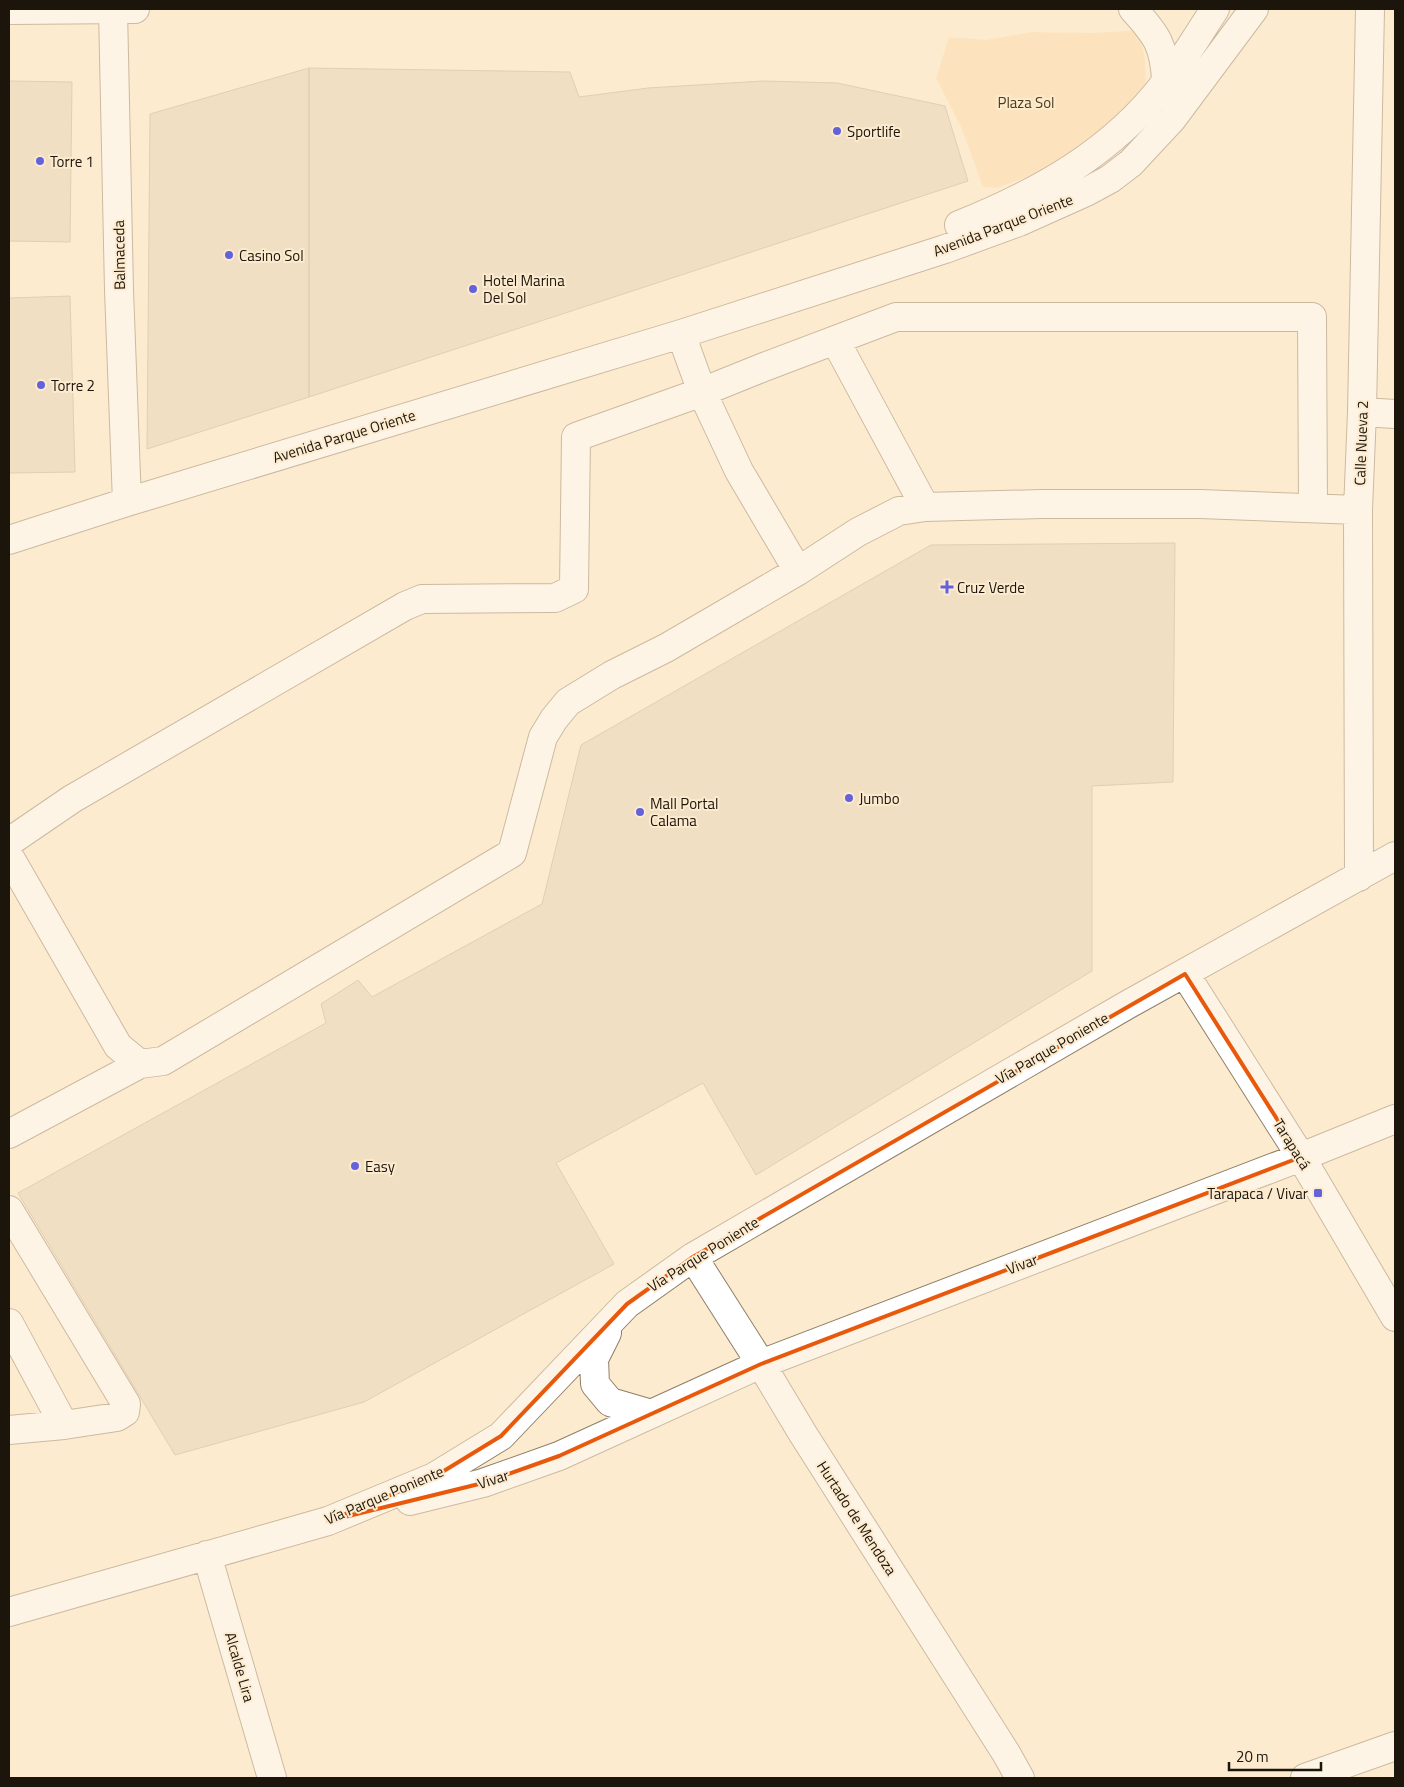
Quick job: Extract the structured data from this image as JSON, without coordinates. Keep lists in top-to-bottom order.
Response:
{
  "streets": {
    "street": [
      "Avenida Parque Oriente",
      "Balmaceda",
      "Calle Nueva 2",
      "Vía Parque Poniente",
      "Tarapacá",
      "Vivar",
      "Hurtado de Mendoza",
      "Alcalde Lira"
    ]
  },
  "crossings": [
    ["Avenida Parque Oriente", "Balmaceda"],
    ["Calle Nueva 2", "Vía Parque Poniente"],
    ["Vía Parque Poniente", "Tarapacá"],
    ["Vía Parque Poniente", "Vivar"],
    ["Vía Parque Poniente", "Hurtado de Mendoza"],
    ["Vía Parque Poniente", "Alcalde Lira"],
    ["Tarapacá", "Vivar"],
    ["Vivar", "Hurtado de Mendoza"]
  ],
  "parks": ["Plaza Sol"],
  "places": {
    "other": [
      "Sportlife",
      "Torre 1",
      "Casino Sol",
      "Hotel Marina Del Sol",
      "Torre 2",
      "Jumbo",
      "Mall Portal Calama",
      "Easy"
    ],
    "health": ["Cruz Verde"],
    "transit": ["Tarapaca / Vivar"]
  },
  "scale_bar": "20 m"
}
